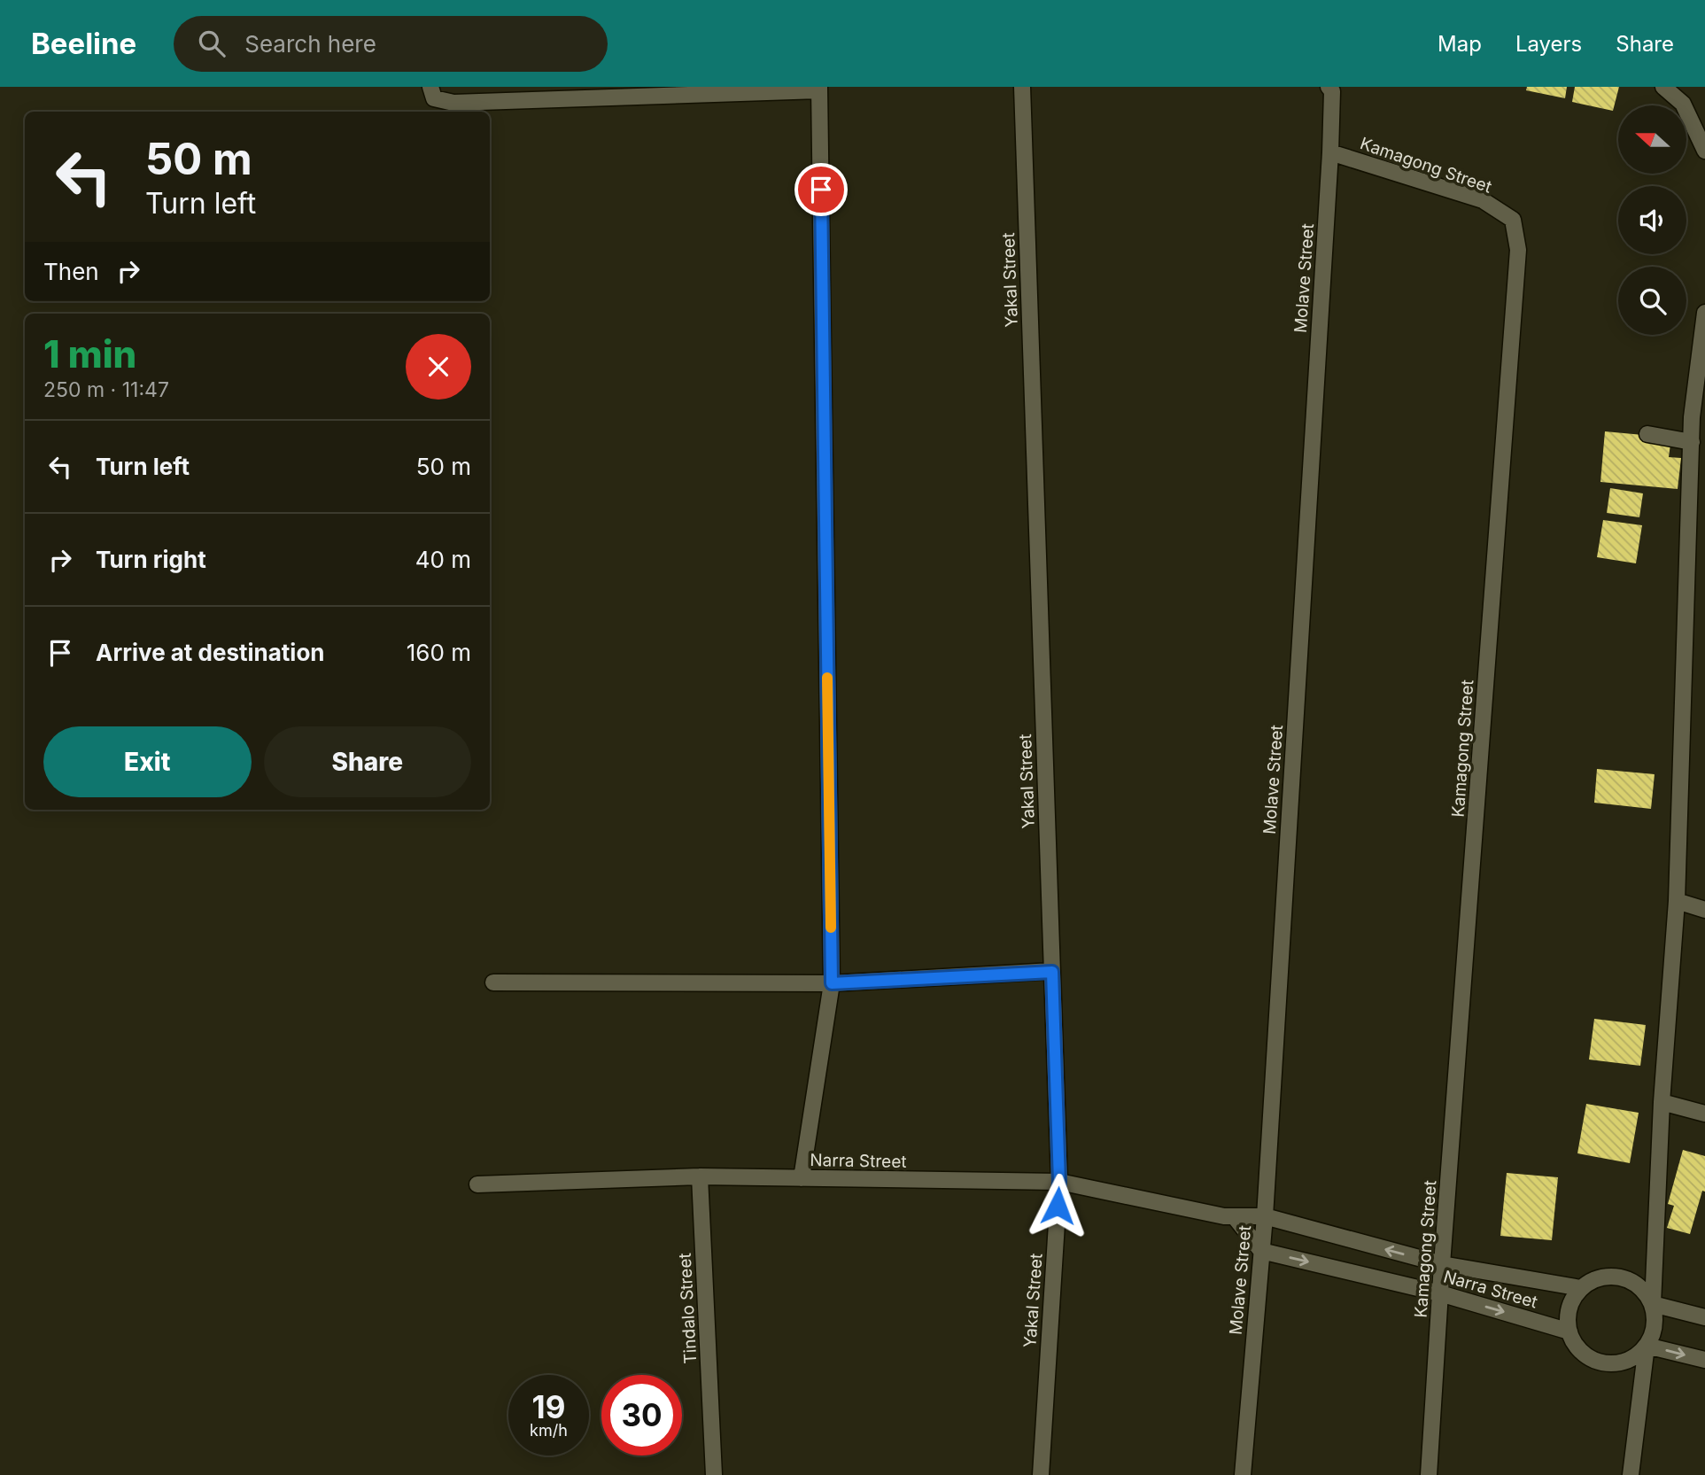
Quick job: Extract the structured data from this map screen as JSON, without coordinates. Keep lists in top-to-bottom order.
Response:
{
  "streets": {
    "street": [
      "Kamagong Street",
      "Molave Street",
      "Yakal Street",
      "Narra Street",
      "Tindalo Street"
    ]
  },
  "crossings": [
    ["Kamagong Street", "Molave Street"],
    ["Kamagong Street", "Narra Street"],
    ["Molave Street", "Narra Street"],
    ["Yakal Street", "Narra Street"],
    ["Narra Street", "Tindalo Street"]
  ],
  "north": "left",
  "page": {
    "header": "Beeline",
    "search": "Search here",
    "nav": ["Map", "Layers", "Share"],
    "turn": ["50 m", "Turn left"],
    "then": "Then",
    "heading": ["1 min", "250 m · 11:47"],
    "list": [
      {
        "name": "Turn left",
        "value": "50 m"
      },
      {
        "name": "Turn right",
        "value": "40 m"
      },
      {
        "name": "Arrive at destination",
        "value": "160 m"
      }
    ],
    "buttons": ["Exit", "Share"],
    "speed": "19 km/h",
    "limit": "30"
  }
}
